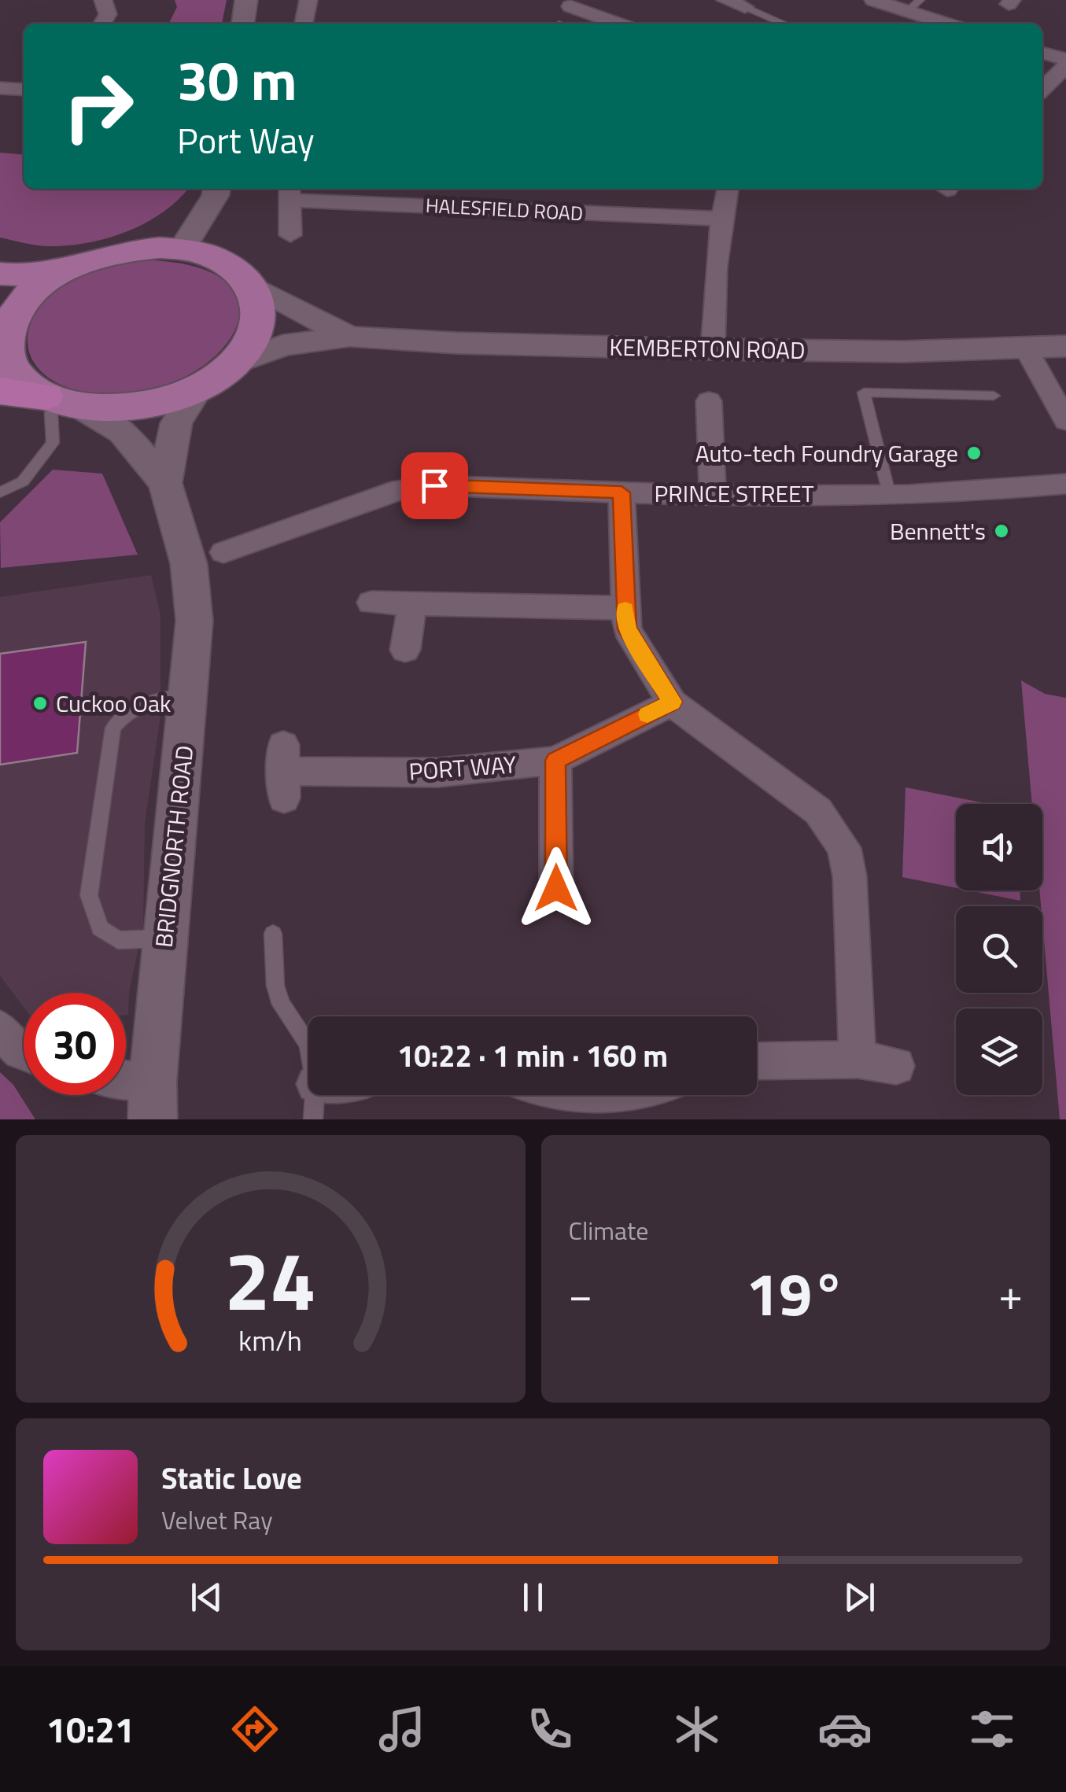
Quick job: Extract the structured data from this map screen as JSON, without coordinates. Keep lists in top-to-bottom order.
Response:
{
  "streets": {
    "street": [
      "HALESFIELD ROAD",
      "KEMBERTON ROAD",
      "PRINCE STREET",
      "PORT WAY",
      "BRIDGNORTH ROAD"
    ]
  },
  "crossings": [
    ["KEMBERTON ROAD", "BRIDGNORTH ROAD"]
  ],
  "places": ["Auto-tech Foundry Garage", "Bennett's", "Cuckoo Oak"],
  "page": {
    "turn": ["30 m", "Port Way"],
    "limit": "30",
    "trip": "10:22 · 1 min · 160 m",
    "tile": "Climate",
    "heat": ["−", "19°", "+"],
    "song": ["Static Love", "Velvet Ray"],
    "tabs": "10:21",
    "gauge": ["24", "km/h"]
  }
}
